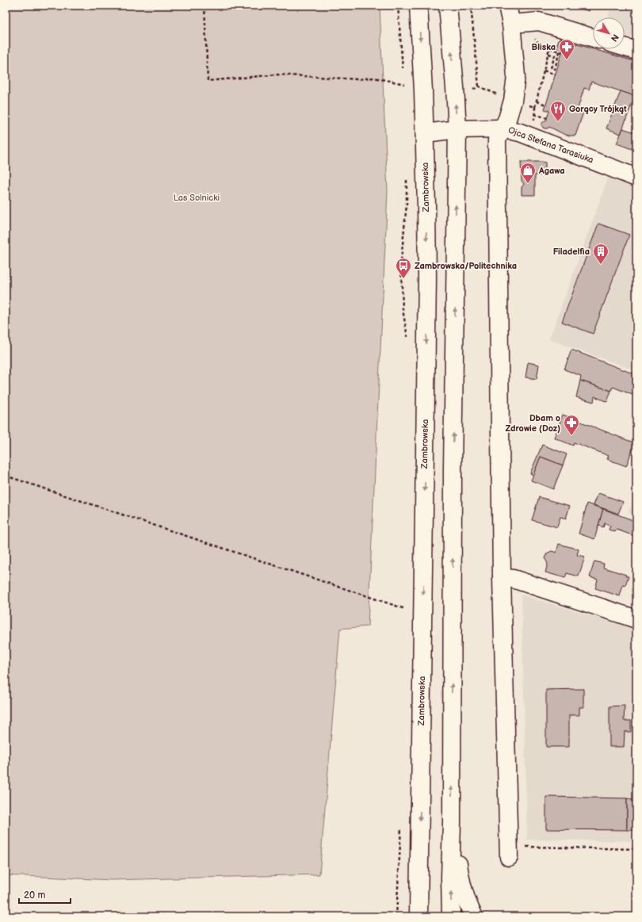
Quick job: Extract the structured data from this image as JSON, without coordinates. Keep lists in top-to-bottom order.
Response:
{
  "streets": {
    "main road": ["Ojca Stefana Tarasiuka", "Zambrowska"]
  },
  "crossings": [
    ["Ojca Stefana Tarasiuka", "Zambrowska"]
  ],
  "parks": ["Las Solnicki"],
  "places": {
    "pharmacy": ["Bliska", "Dbam o Zdrowie (Doz)"],
    "restaurant": ["Gorący Trójkąt"],
    "shop": ["Agawa"],
    "building": ["Filadelfia"],
    "bus stop": ["Zambrowska/Politechnika"]
  },
  "scale_bar": "20 m",
  "north": "bottom right"
}
